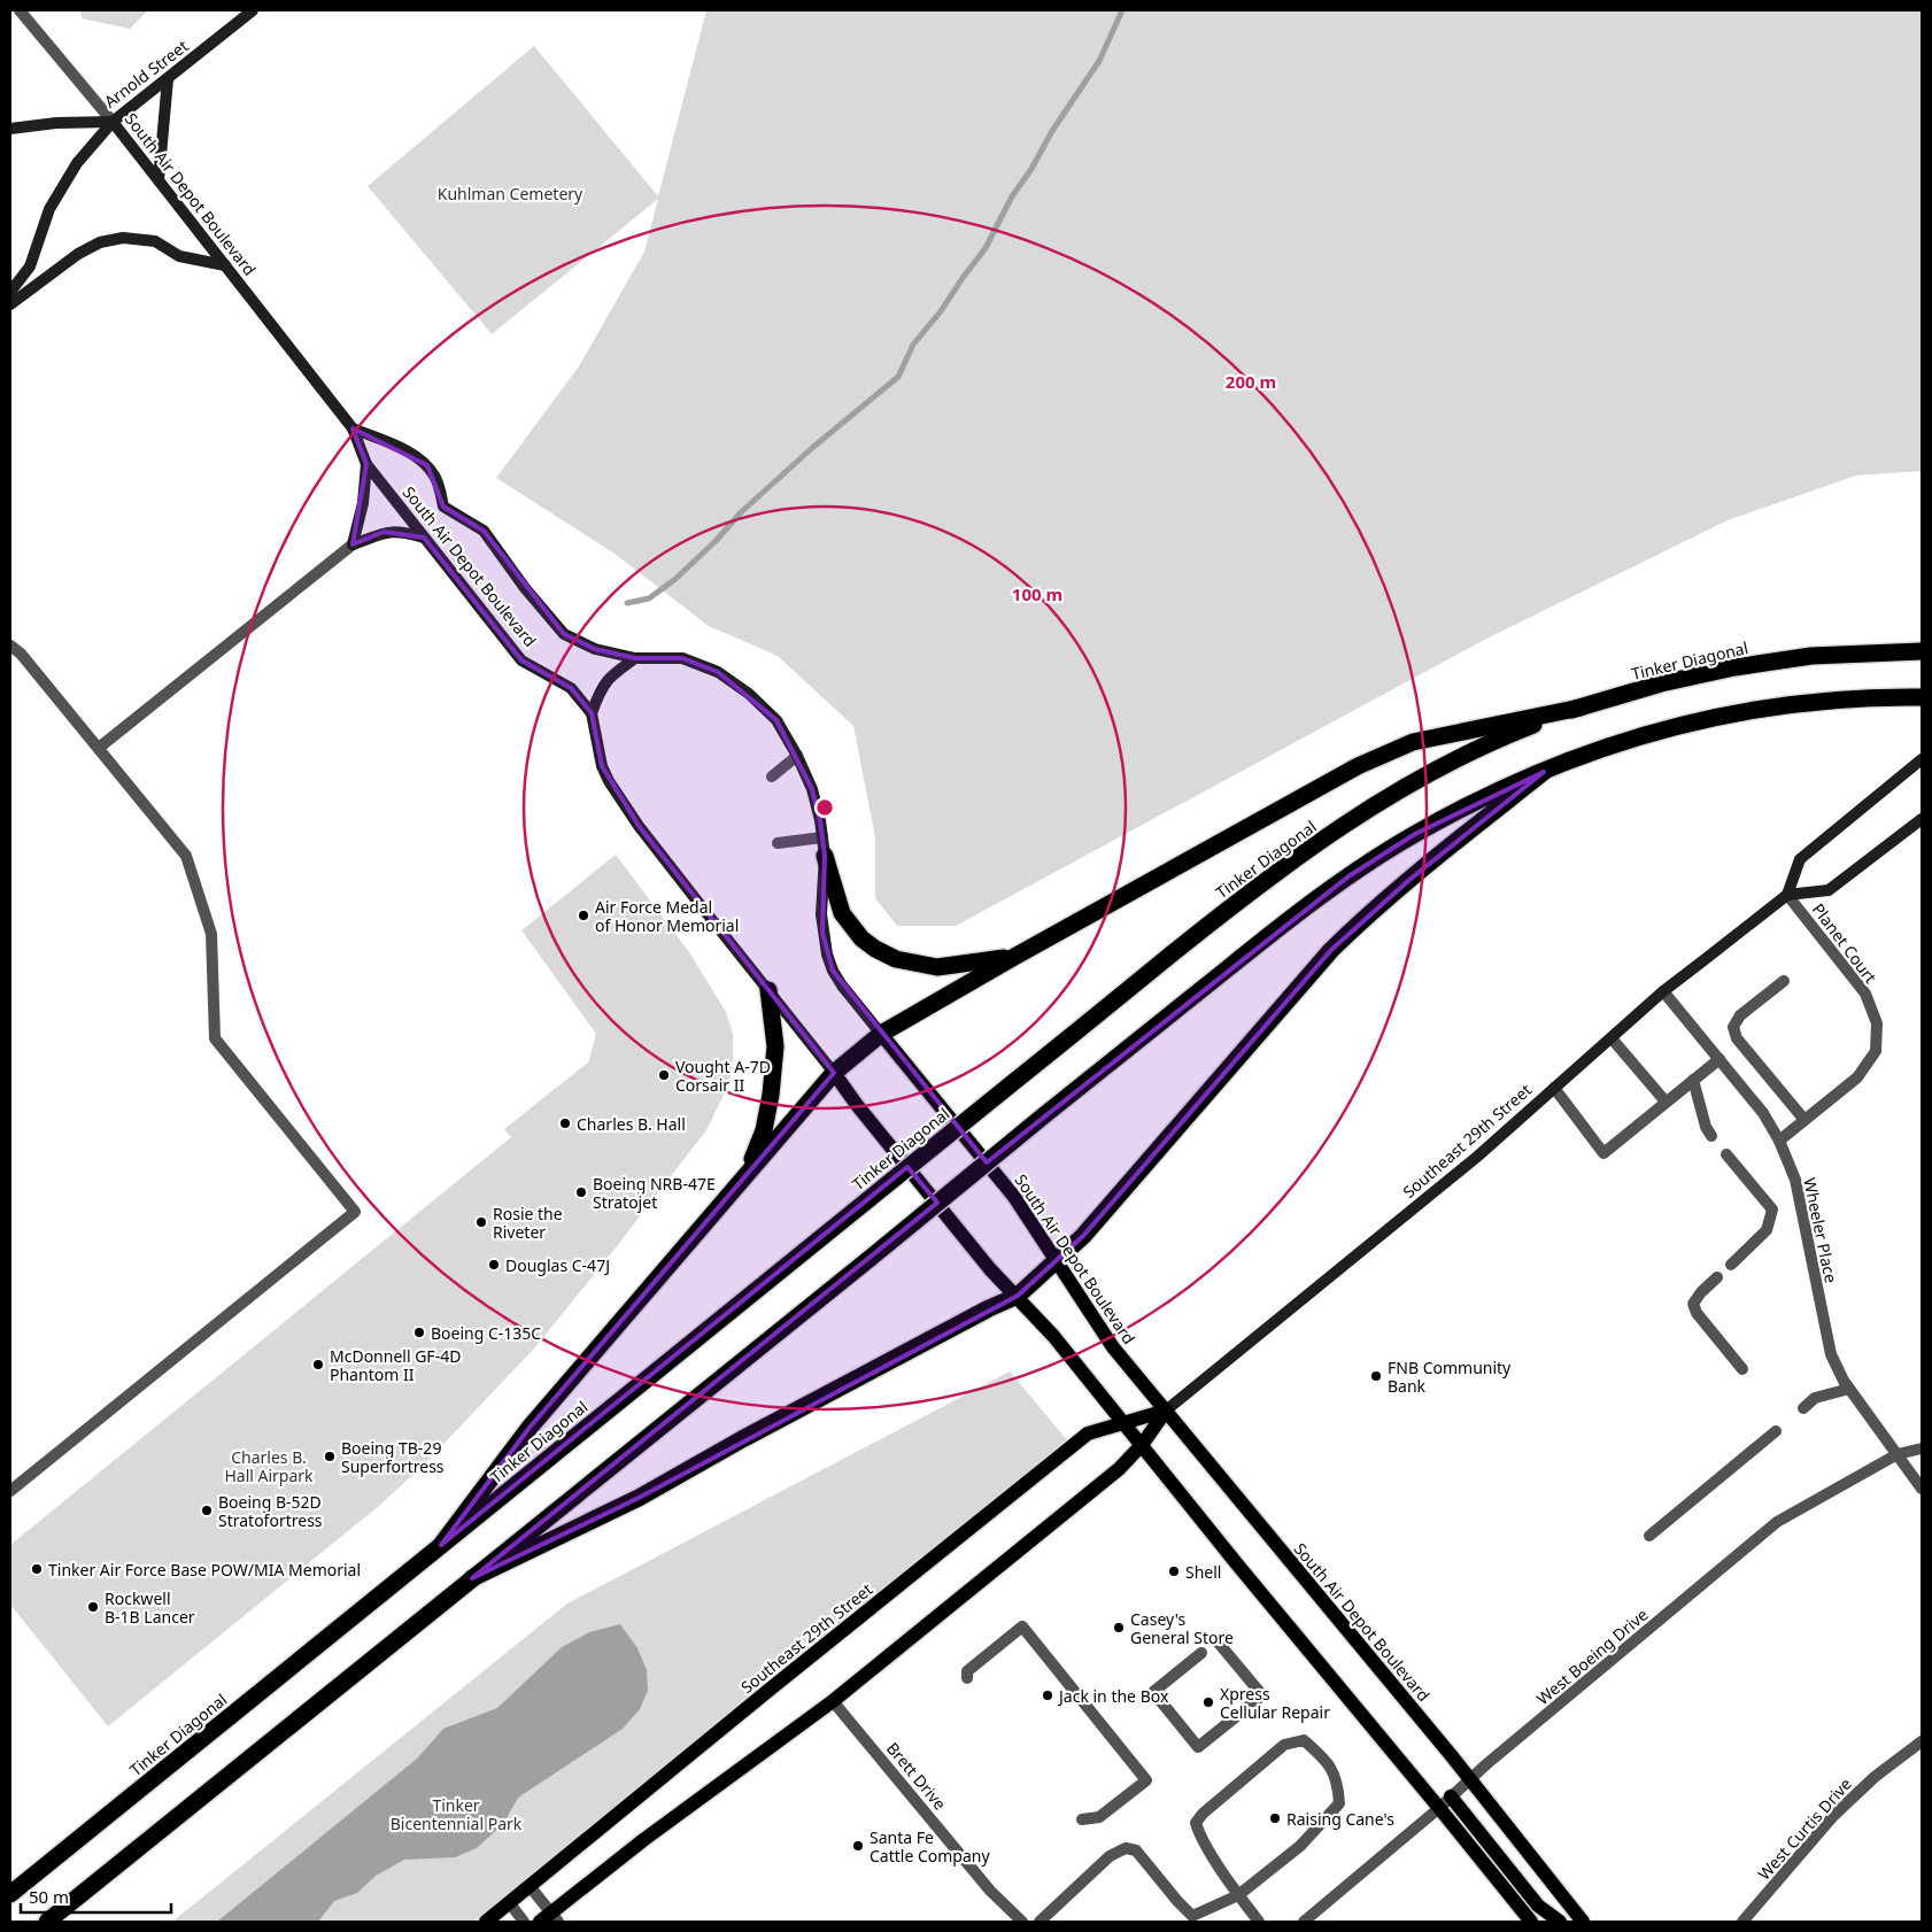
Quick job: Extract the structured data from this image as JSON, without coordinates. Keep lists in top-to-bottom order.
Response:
{
  "streets": {
    "highway": ["Tinker Diagonal"],
    "main road": ["Arnold Street", "South Air Depot Boulevard", "Southeast 29th Street"],
    "street": [
      "Planet Court",
      "Wheeler Place",
      "West Boeing Drive",
      "Brett Drive",
      "West Curtis Drive"
    ]
  },
  "crossings": [
    ["Arnold Street", "South Air Depot Boulevard"],
    ["South Air Depot Boulevard", "Southeast 29th Street"],
    ["South Air Depot Boulevard", "West Boeing Drive"],
    ["Planet Court", "Southeast 29th Street"],
    ["Planet Court", "Wheeler Place"],
    ["Southeast 29th Street", "Wheeler Place"],
    ["Southeast 29th Street", "Brett Drive"],
    ["Wheeler Place", "West Boeing Drive"]
  ],
  "parks": ["Kuhlman Cemetery", "Charles B. Hall Airpark", "Tinker Bicentennial Park"],
  "places": [
    "Air Force Medal of Honor Memorial",
    "Vought A-7D Corsair II",
    "Charles B. Hall",
    "Boeing NRB-47E Stratojet",
    "Rosie the Riveter",
    "Douglas C-47J",
    "Boeing C-135C",
    "McDonnell GF-4D Phantom II",
    "FNB Community Bank",
    "Boeing TB-29 Superfortress",
    "Boeing B-52D Stratofortress",
    "Tinker Air Force Base POW/MIA Memorial",
    "Shell",
    "Rockwell B-1B Lancer",
    "Casey's General Store",
    "Jack in the Box",
    "Xpress Cellular Repair",
    "Raising Cane's",
    "Santa Fe Cattle Company"
  ],
  "scale_bar": "50 m",
  "rings": ["200 m", "100 m"]
}
